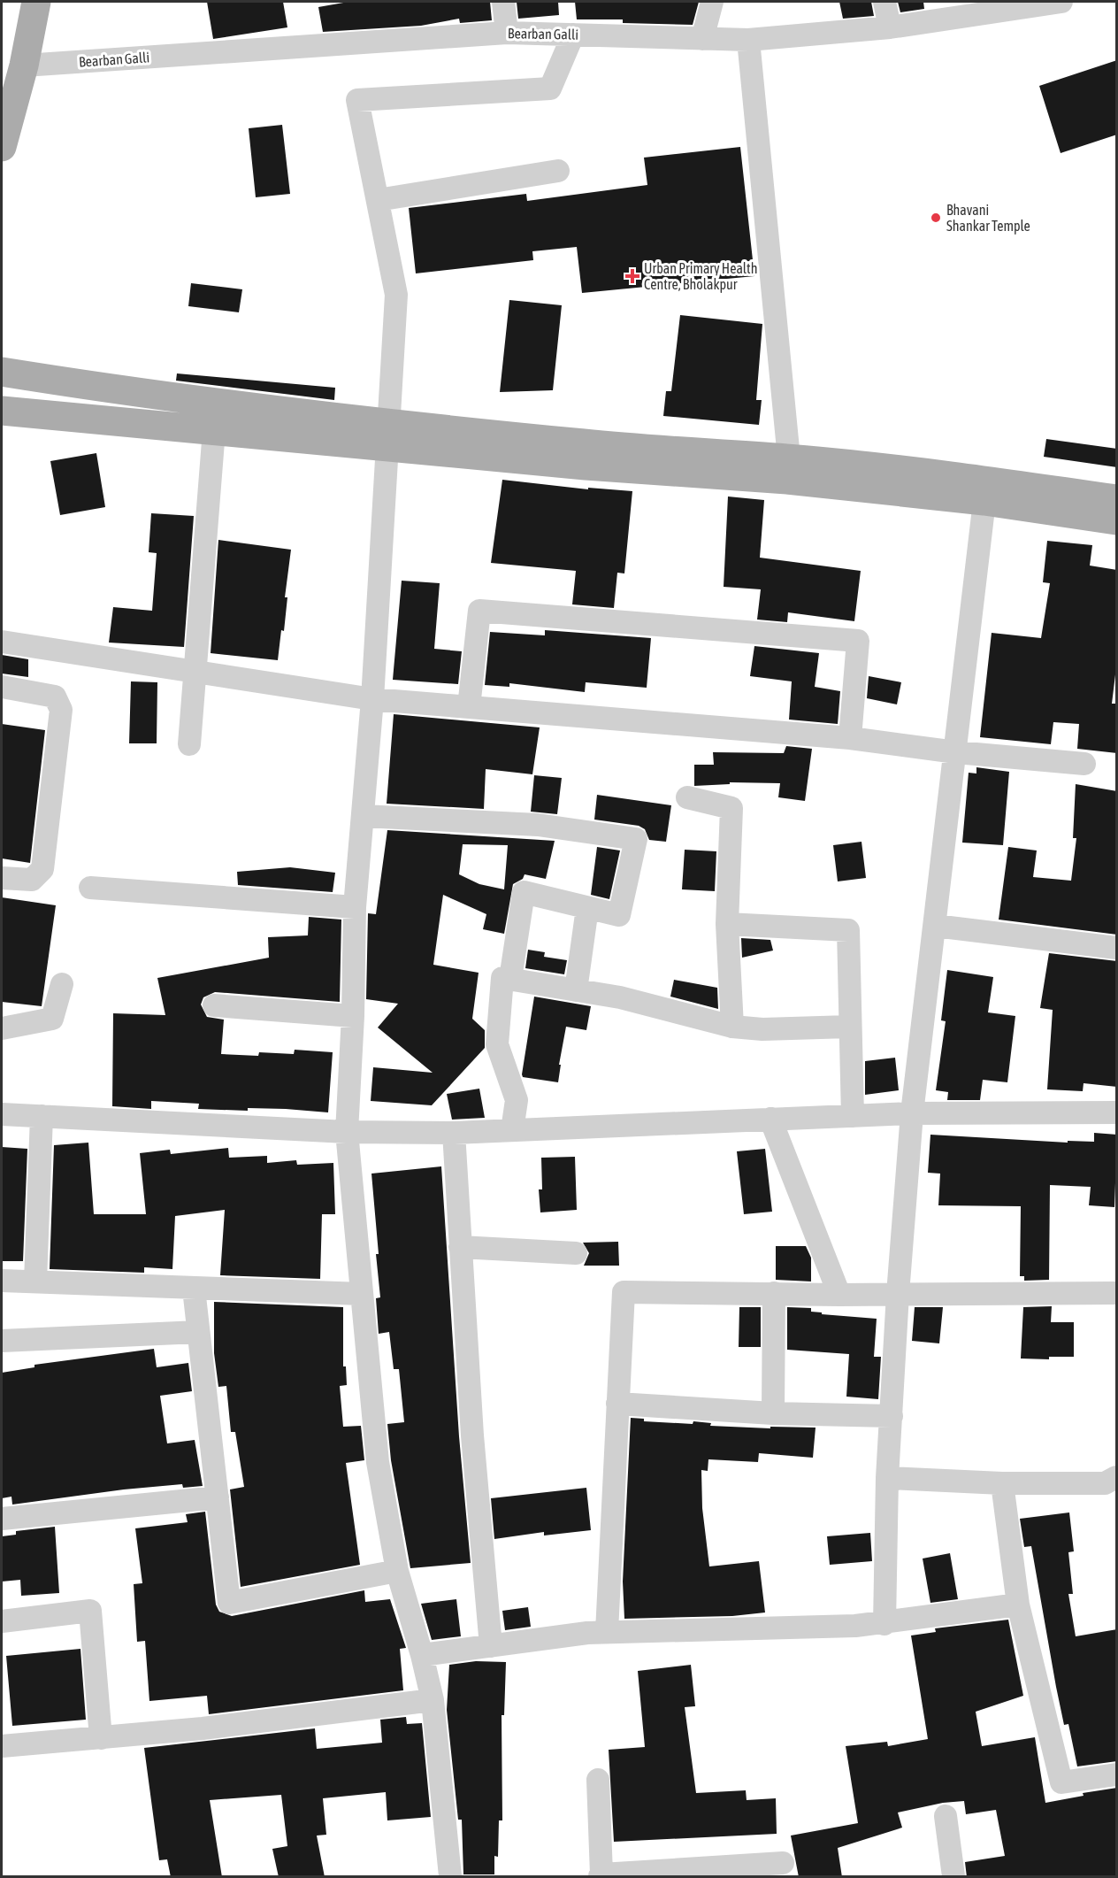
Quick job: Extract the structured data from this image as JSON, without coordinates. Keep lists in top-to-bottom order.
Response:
{
  "streets": {
    "street": ["Bearban Galli"]
  },
  "places": {
    "other": ["Bhavani Shankar Temple"],
    "health": ["Urban Primary Health Centre, Bholakpur"]
  }
}
